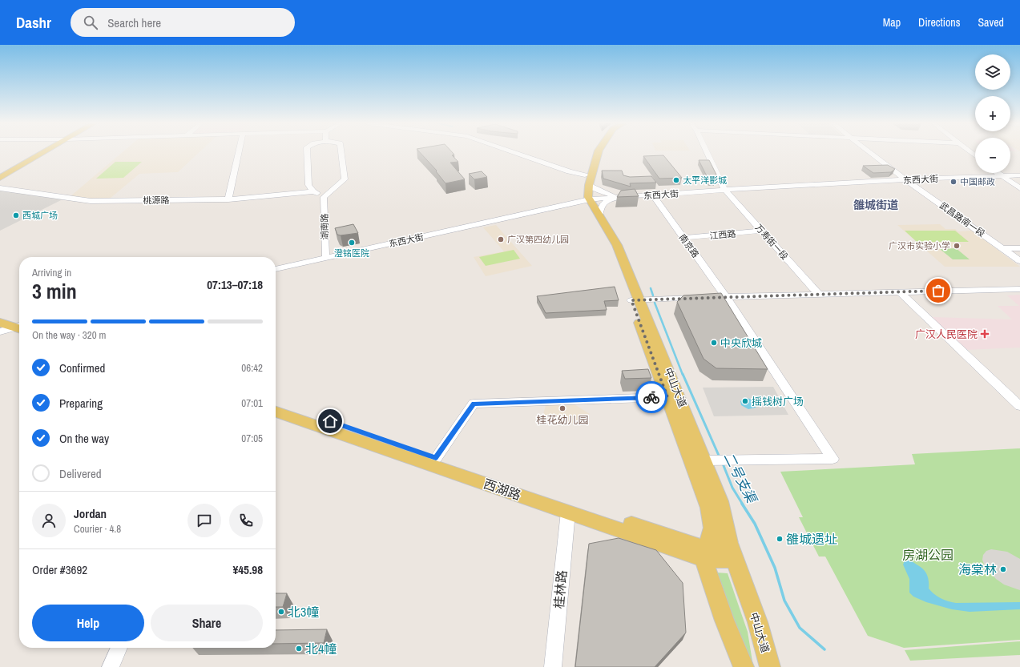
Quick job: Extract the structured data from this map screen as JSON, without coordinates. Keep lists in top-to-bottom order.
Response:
{
  "streets": {
    "main road": ["中山大道", "西湖路"],
    "street": [
      "东西大街",
      "桃源路",
      "武昌路南一段",
      "湖南路",
      "江西路",
      "万寿街一段",
      "南京路",
      "桂林路"
    ]
  },
  "crossings": [
    ["东西大街", "武昌路南一段"],
    ["东西大街", "湖南路"],
    ["东西大街", "万寿街一段"],
    ["东西大街", "南京路"],
    ["东西大街", "中山大道"],
    ["江西路", "万寿街一段"],
    ["江西路", "南京路"],
    ["南京路", "中山大道"],
    ["中山大道", "西湖路"],
    ["西湖路", "桂林路"]
  ],
  "districts": ["雒城街道"],
  "water": ["二号支渠"],
  "parks": ["房湖公园"],
  "places": {
    "other": [
      "太平洋影城",
      "中国邮政",
      "西城广场",
      "广汉第四幼儿园",
      "澄铭医院",
      "广汉市实验小学",
      "中央欣城",
      "摇钱树广场",
      "桂花幼儿园",
      "雒城遗址",
      "海棠林",
      "北3幢",
      "北4幢"
    ],
    "health": ["广汉人民医院"]
  },
  "page": {
    "header": "Dashr",
    "search": "Search here",
    "nav": ["Map", "Directions", "Saved"],
    "map_buttons": ["+", "−"],
    "heading": ["3 min", "Arriving in", "07:13–07:18"],
    "panel": [
      "Jordan",
      "Courier · 4.8",
      "Order #3692",
      "¥45.98"
    ],
    "bar": "On the way · 320 m",
    "list": [
      ["Confirmed", "06:42"],
      ["Preparing", "07:01"],
      ["On the way", "07:05"],
      "Delivered"
    ],
    "buttons": ["Help", "Share"]
  }
}
